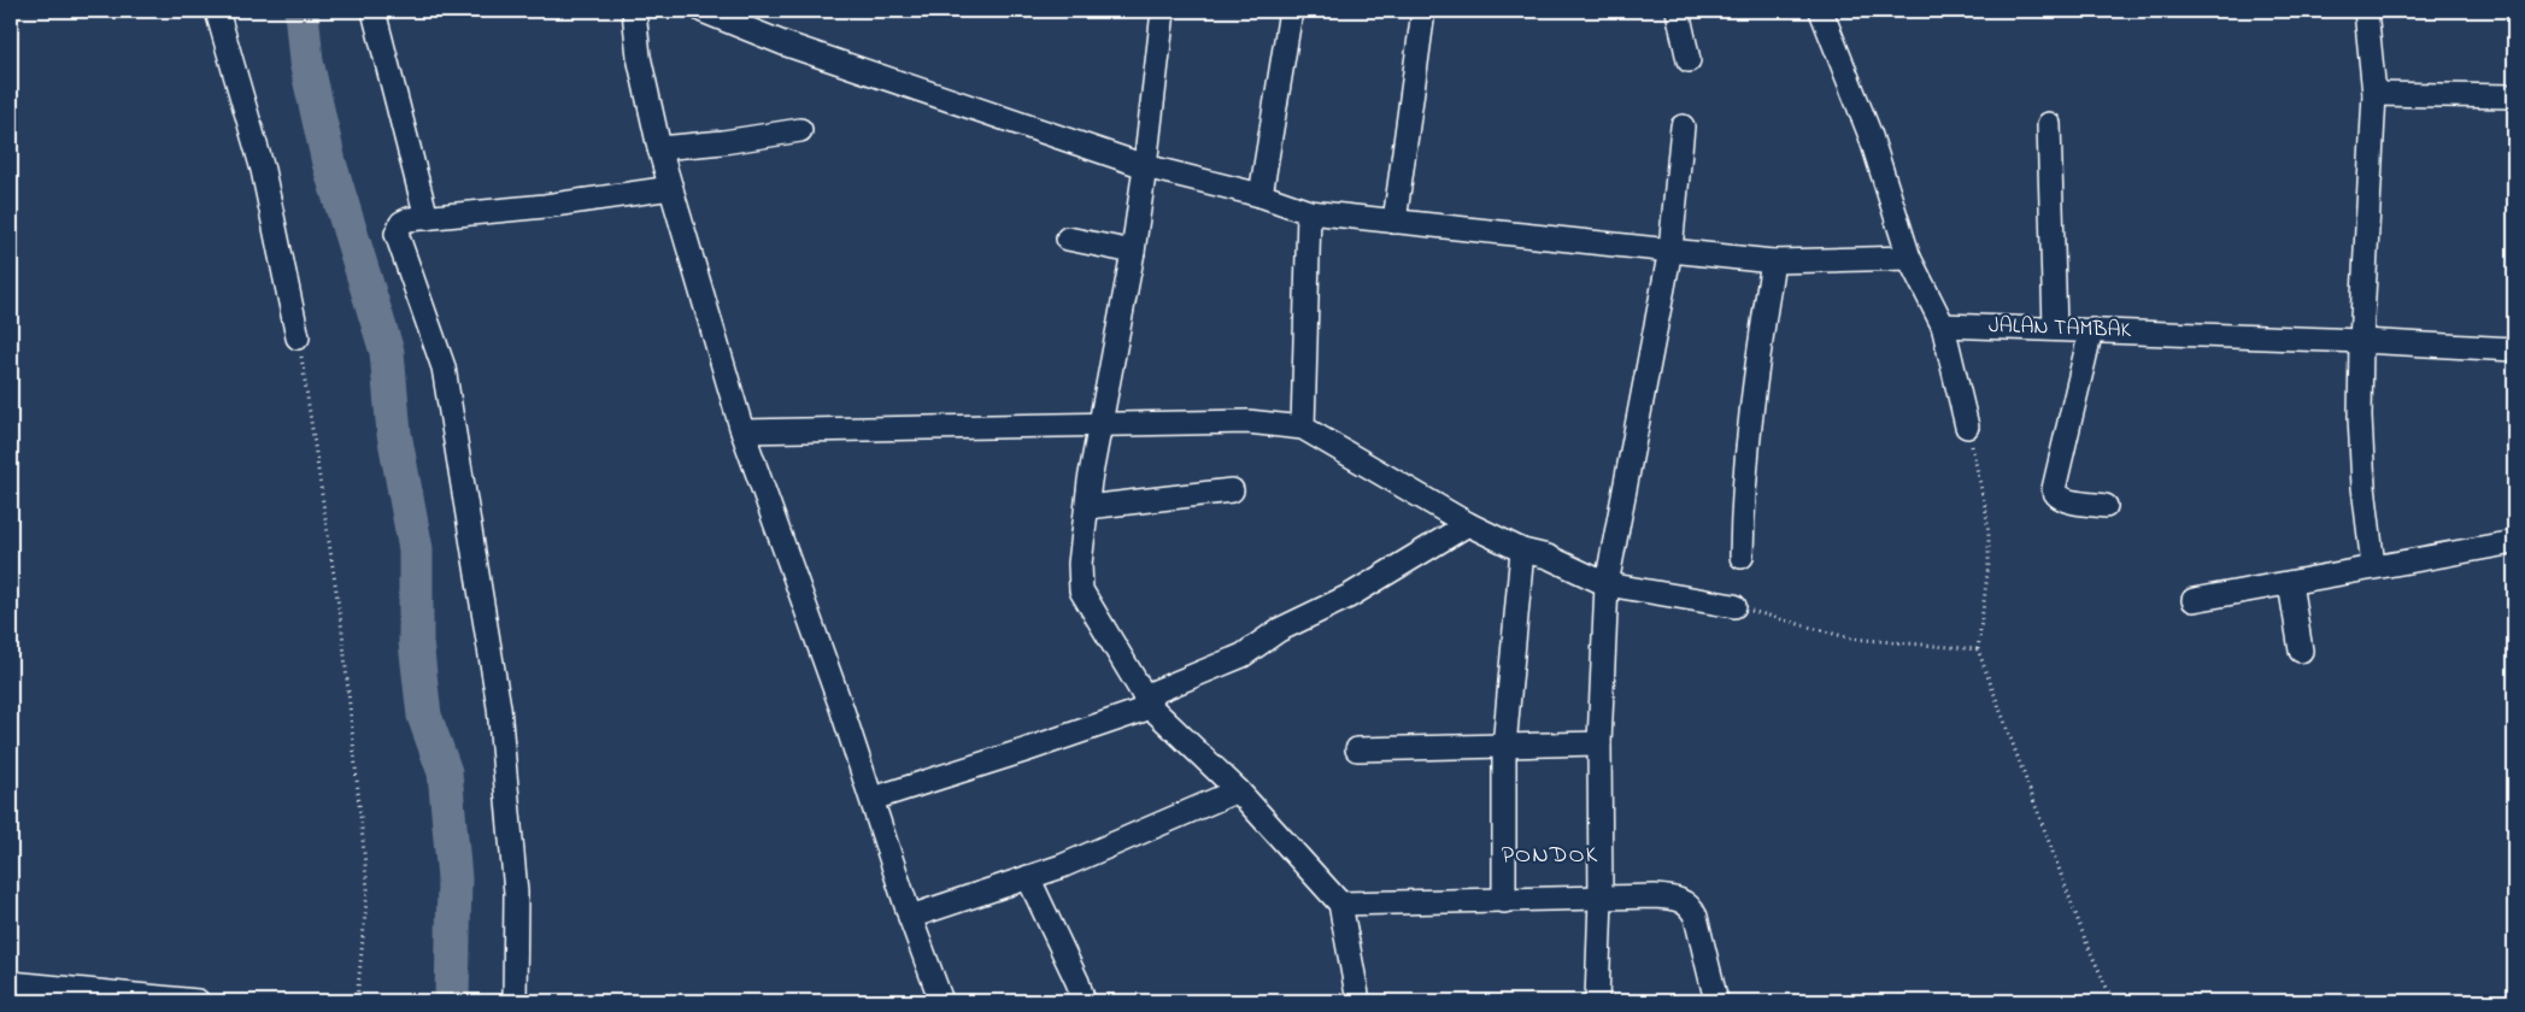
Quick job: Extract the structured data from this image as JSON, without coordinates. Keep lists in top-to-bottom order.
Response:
{
  "streets": {
    "street": ["JALAN TAMBAK"]
  },
  "districts": ["PONDOK"]
}
